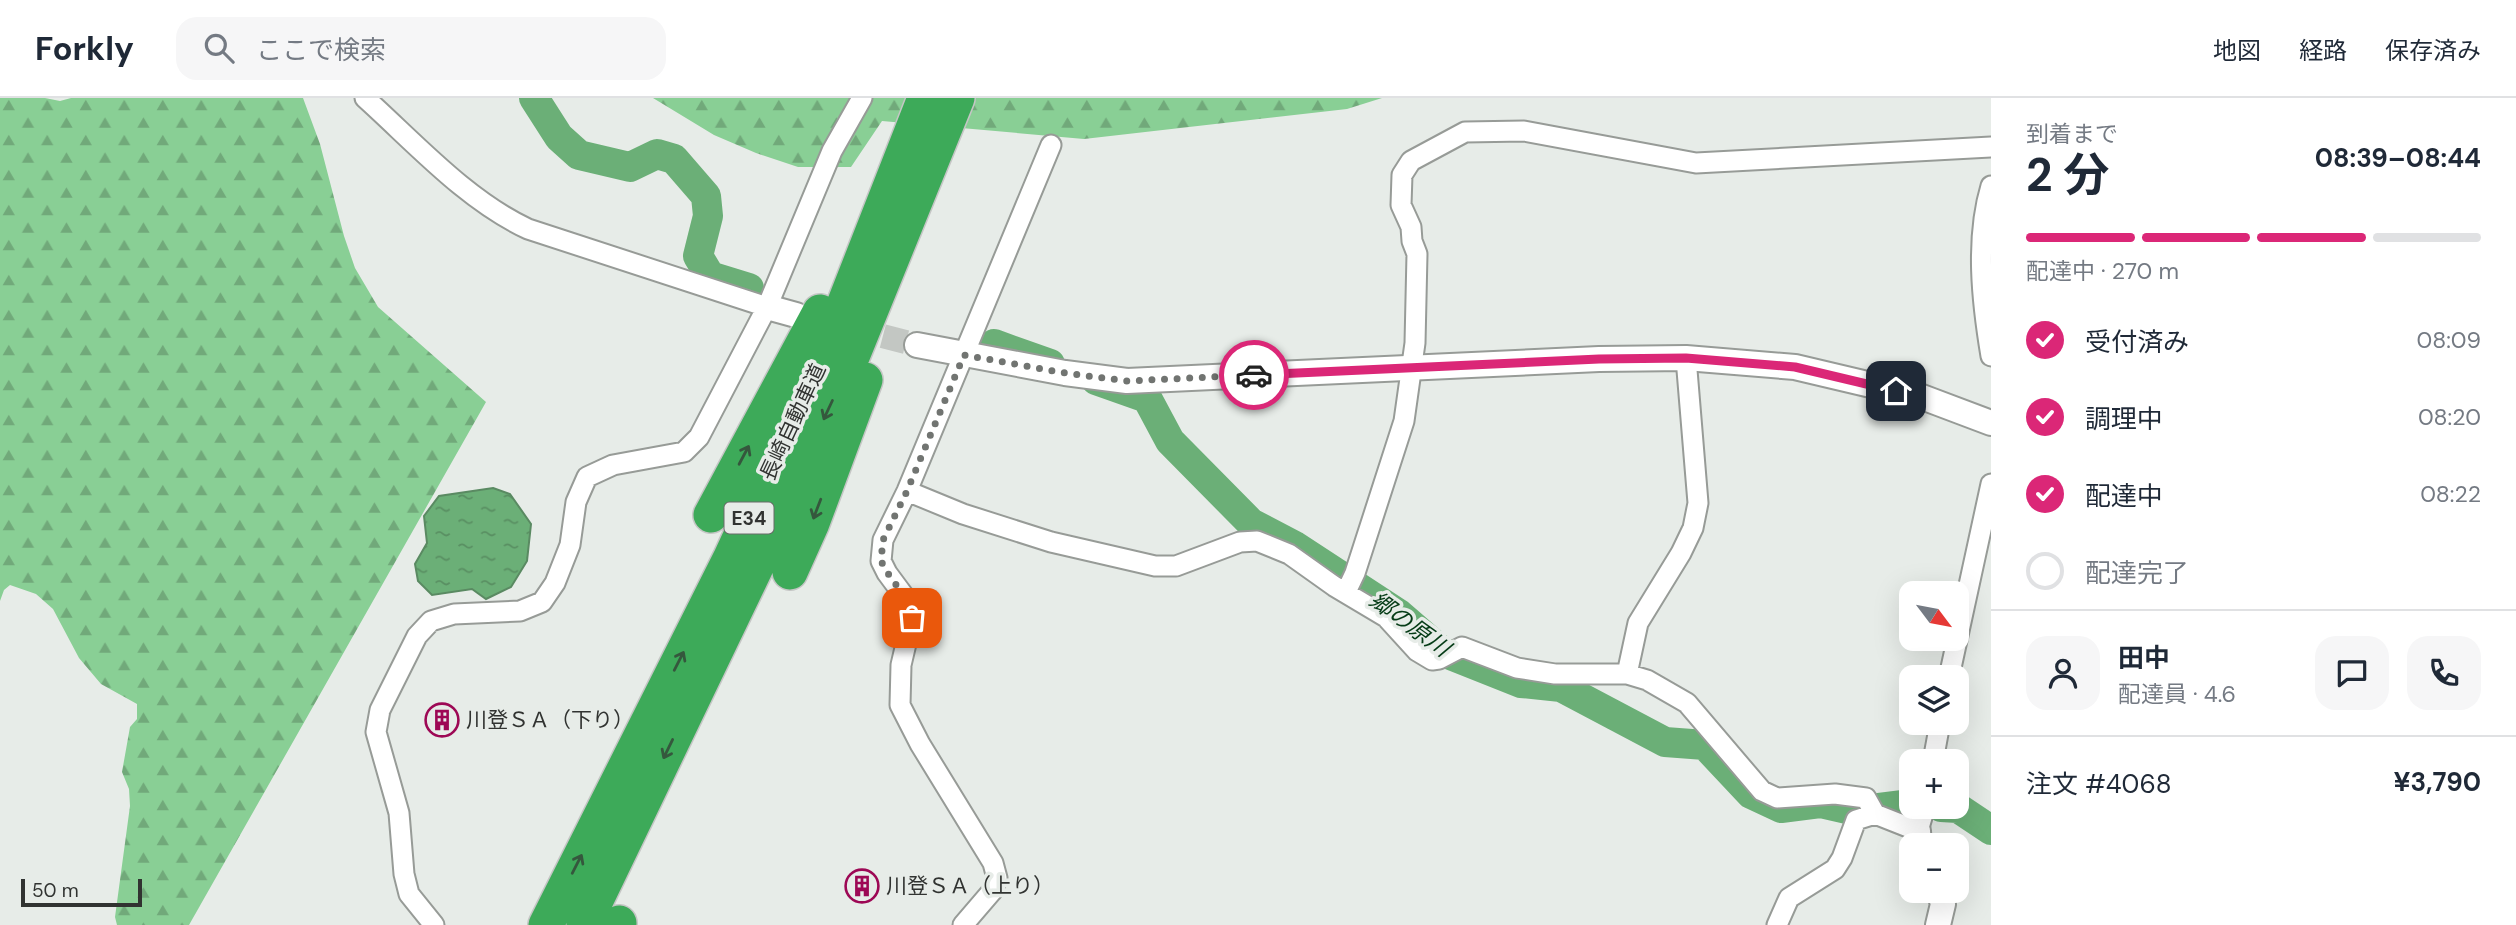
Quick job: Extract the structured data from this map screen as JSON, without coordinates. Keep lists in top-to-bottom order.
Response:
{
  "streets": {
    "highway": ["長崎自動車道", "E34"]
  },
  "water": ["郷の原川"],
  "places": {
    "building": ["川登ＳＡ（下り）", "川登ＳＡ（上り）"]
  },
  "scale_bar": "50 m",
  "north": "bottom right",
  "page": {
    "header": "Forkly",
    "search": "ここで検索",
    "nav": ["地図", "経路", "保存済み"],
    "heading": ["2 分", "到着まで", "08:39–08:44"],
    "panel": [
      "田中",
      "配達員 · 4.6",
      "注文 #4068",
      "¥3,790"
    ],
    "bar": "配達中 · 270 m",
    "list": [
      ["受付済み", "08:09"],
      ["調理中", "08:20"],
      ["配達中", "08:22"],
      "配達完了"
    ],
    "map_buttons": ["+", "−"],
    "scale": "50 m"
  }
}
